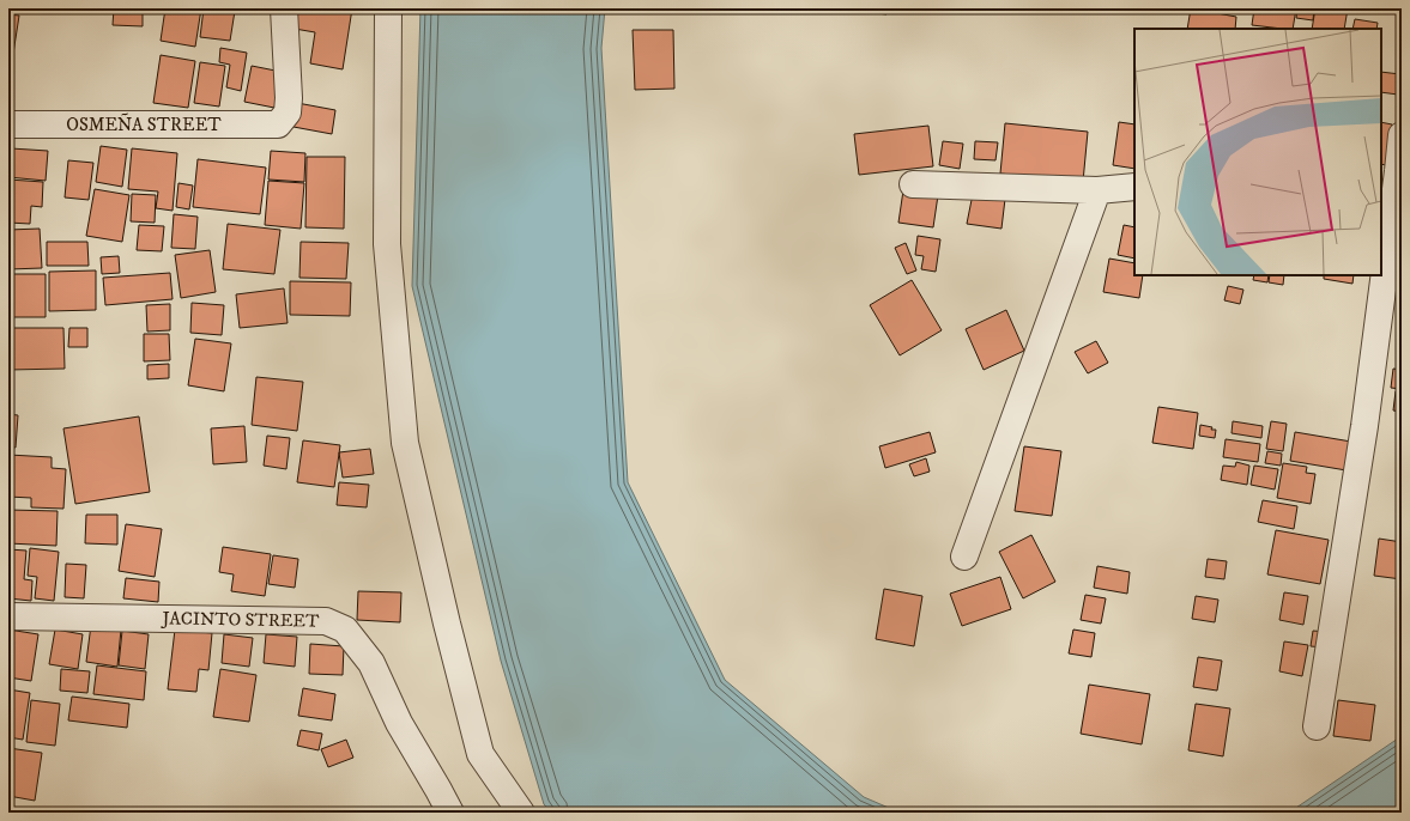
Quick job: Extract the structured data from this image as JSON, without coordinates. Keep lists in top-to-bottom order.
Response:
{
  "streets": {
    "street": ["OSMEÑA STREET", "JACINTO STREET"]
  }
}
